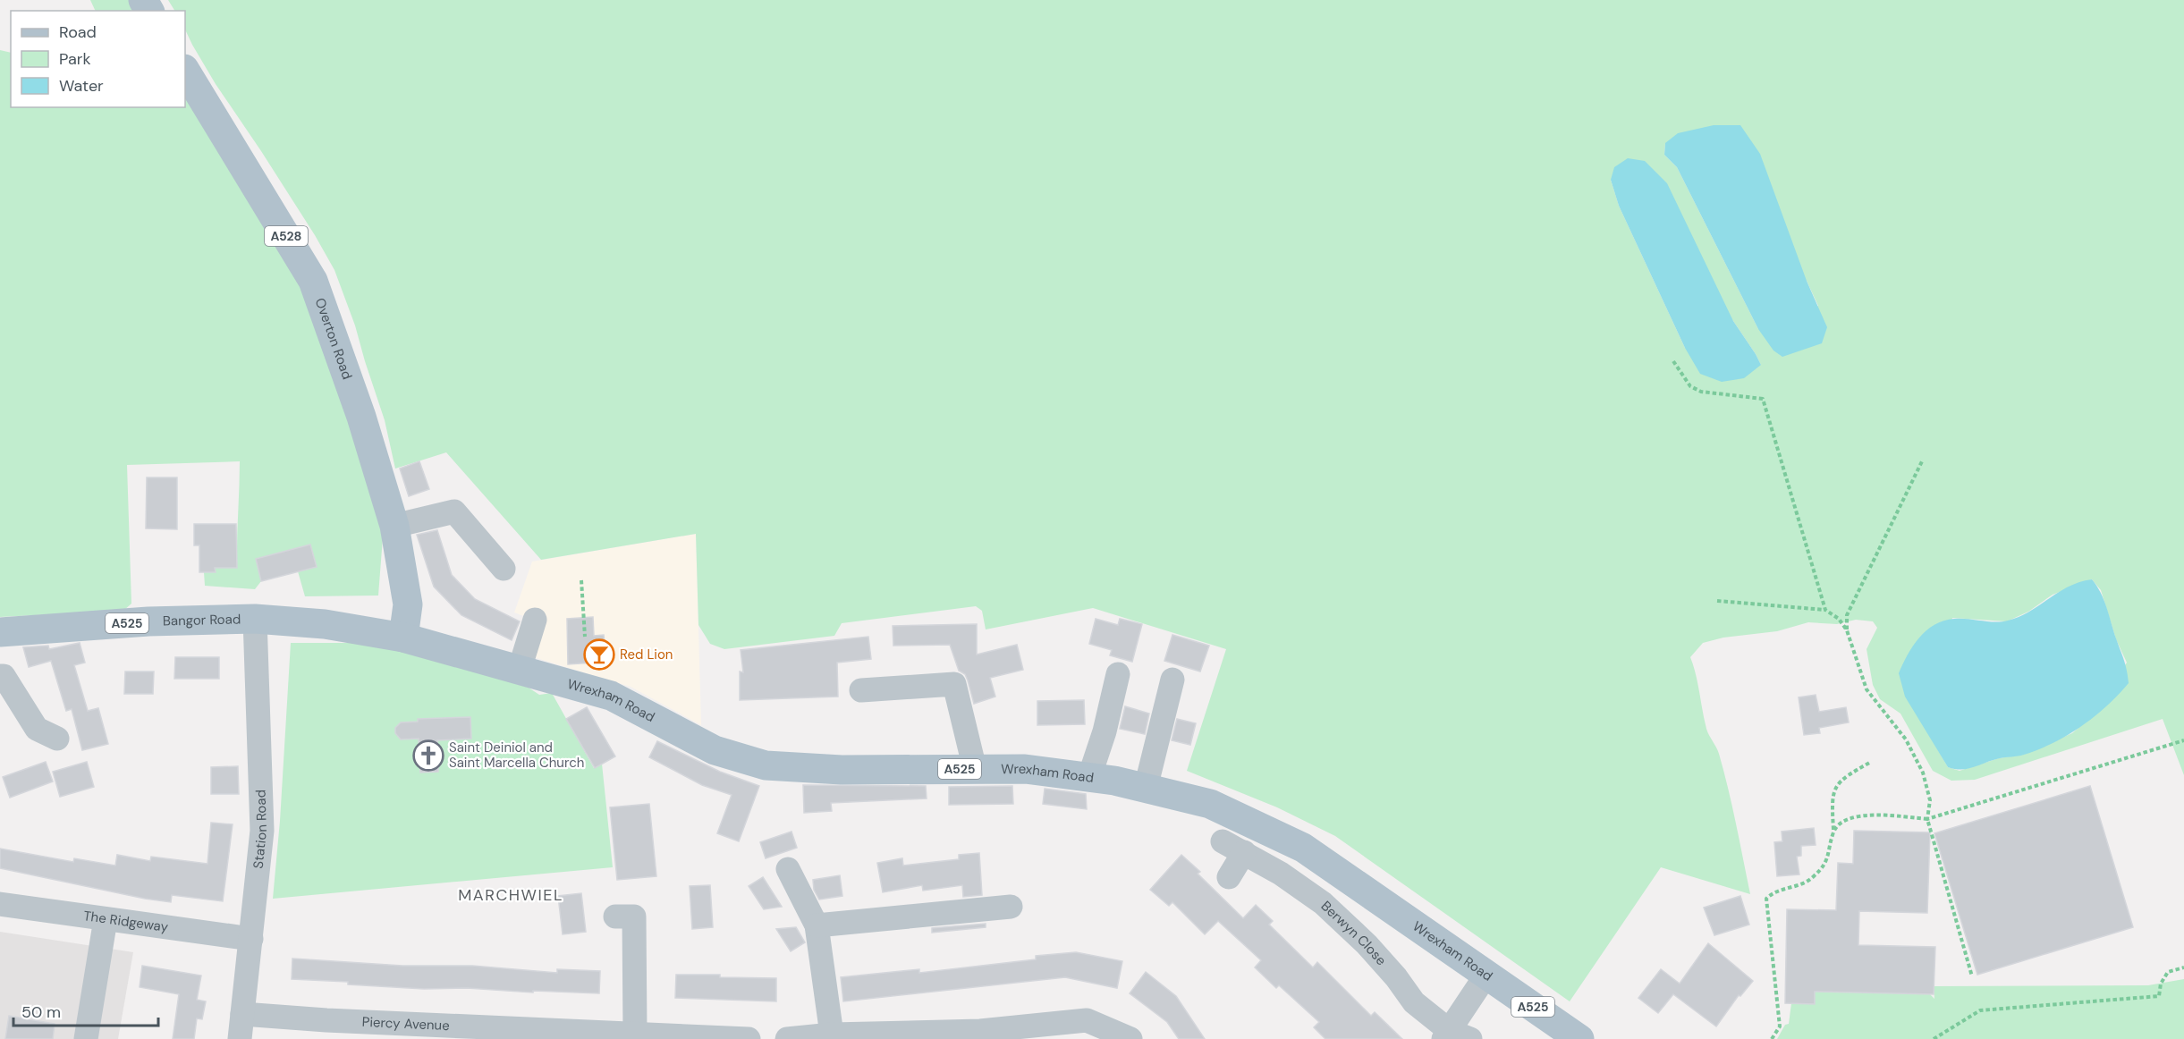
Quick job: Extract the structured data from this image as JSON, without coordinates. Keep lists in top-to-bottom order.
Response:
{
  "streets": {
    "main road": [
      "A528",
      "Overton Road",
      "Bangor Road",
      "A525",
      "Wrexham Road"
    ],
    "street": [
      "Station Road",
      "The Ridgeway",
      "Berwyn Close",
      "Piercy Avenue"
    ]
  },
  "crossings": [
    ["Overton Road", "Bangor Road"],
    ["Overton Road", "Wrexham Road"],
    ["Bangor Road", "Wrexham Road"],
    ["Bangor Road", "Station Road"],
    ["Station Road", "The Ridgeway"],
    ["Station Road", "Piercy Avenue"]
  ],
  "districts": ["MARCHWIEL"],
  "places": {
    "bar": ["Red Lion"],
    "church": ["Saint Deiniol and Saint Marcella Church"]
  },
  "legend": ["Road", "Park", "Water"],
  "scale_bar": "50 m"
}
